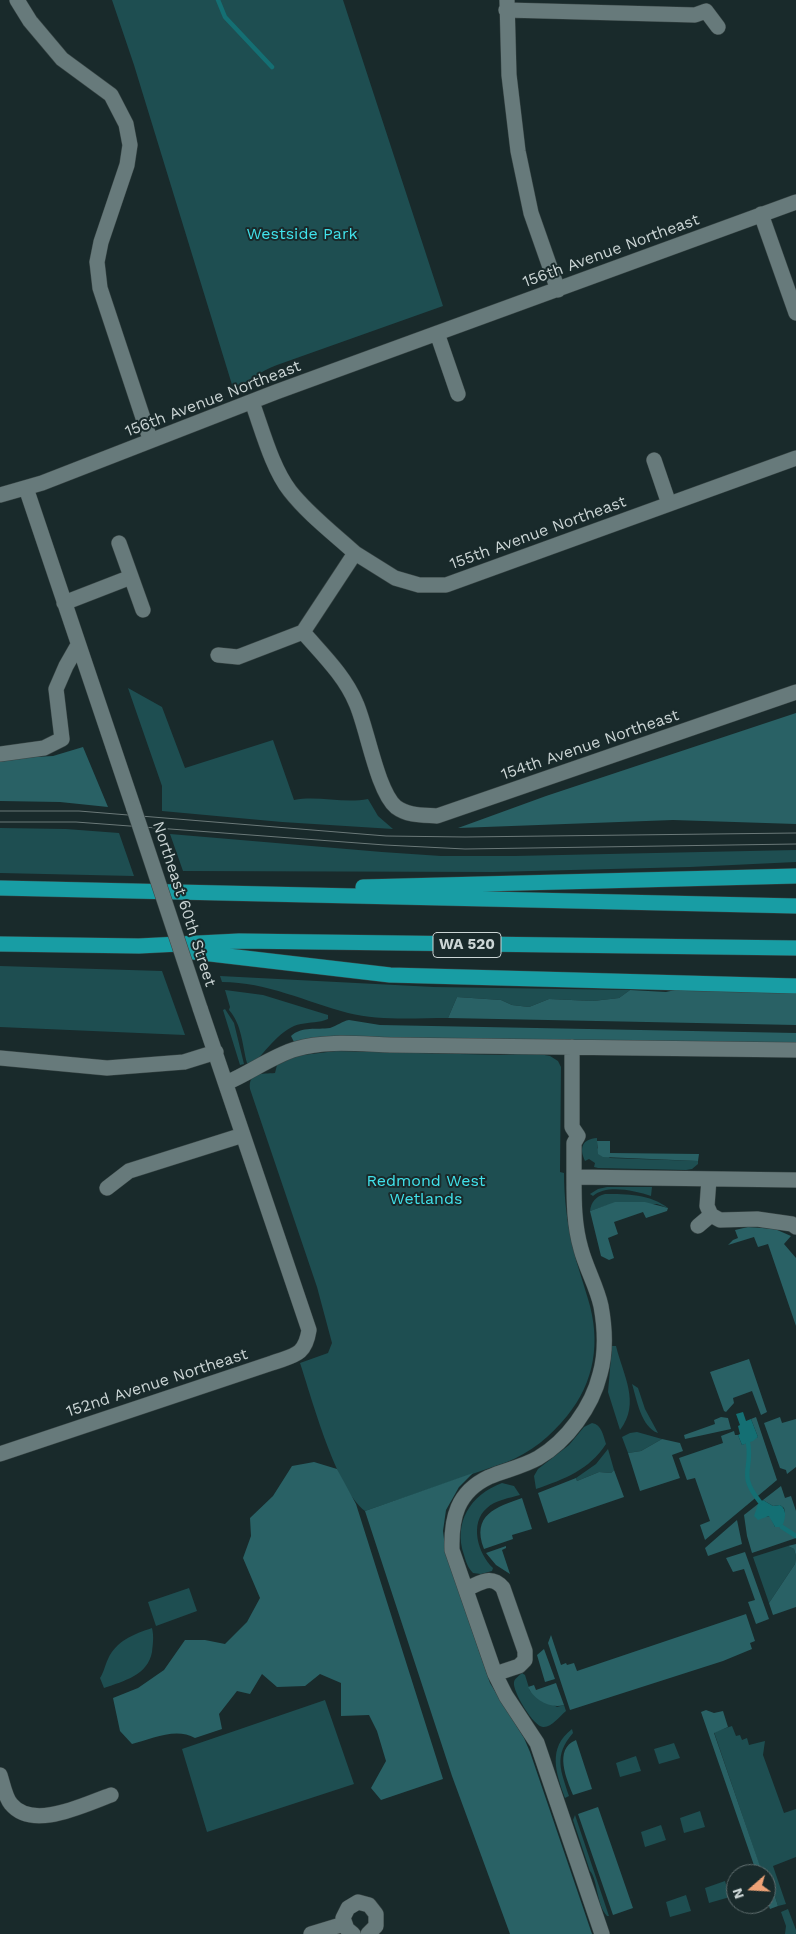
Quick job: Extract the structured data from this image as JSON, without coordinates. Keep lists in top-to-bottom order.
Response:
{
  "streets": {
    "highway": ["WA 520"],
    "street": [
      "156th Avenue Northeast",
      "155th Avenue Northeast",
      "154th Avenue Northeast",
      "Northeast 60th Street",
      "152nd Avenue Northeast"
    ]
  },
  "crossings": [
    ["156th Avenue Northeast", "155th Avenue Northeast"],
    ["156th Avenue Northeast", "Northeast 60th Street"],
    ["Northeast 60th Street", "152nd Avenue Northeast"]
  ],
  "parks": ["Westside Park", "Redmond West Wetlands"],
  "north": "left"
}
